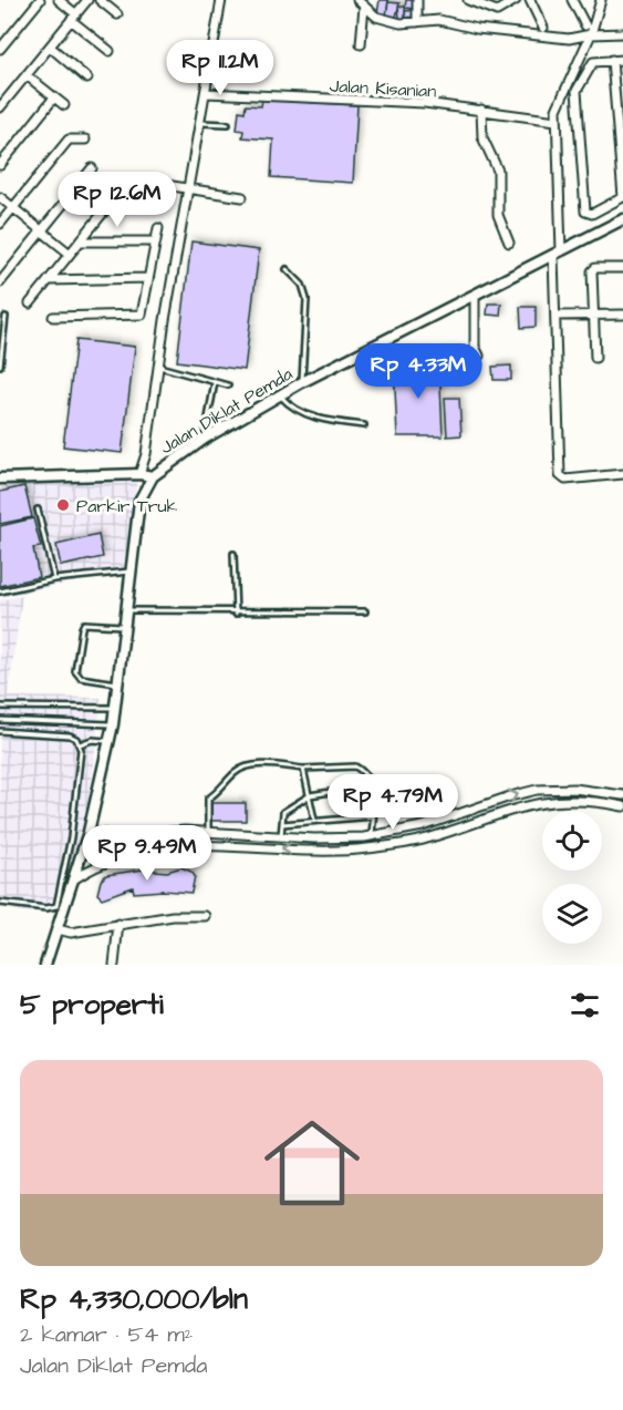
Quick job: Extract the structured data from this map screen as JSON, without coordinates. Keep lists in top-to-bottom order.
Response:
{
  "streets": {
    "street": ["Jalan Kisanian", "Jalan Diklat Pemda"]
  },
  "places": ["Parkir Truk"],
  "page": {
    "price": [
      "Rp 11.2M",
      "Rp 12.6M",
      "Rp 4.33M",
      "Rp 4.79M",
      "Rp 9.49M"
    ],
    "heading": "5 properti",
    "list": [
      {
        "name": "Rp 4,330,000/bln",
        "note": "2 kamar · 54 m² · Jalan Diklat Pemda"
      }
    ]
  }
}
